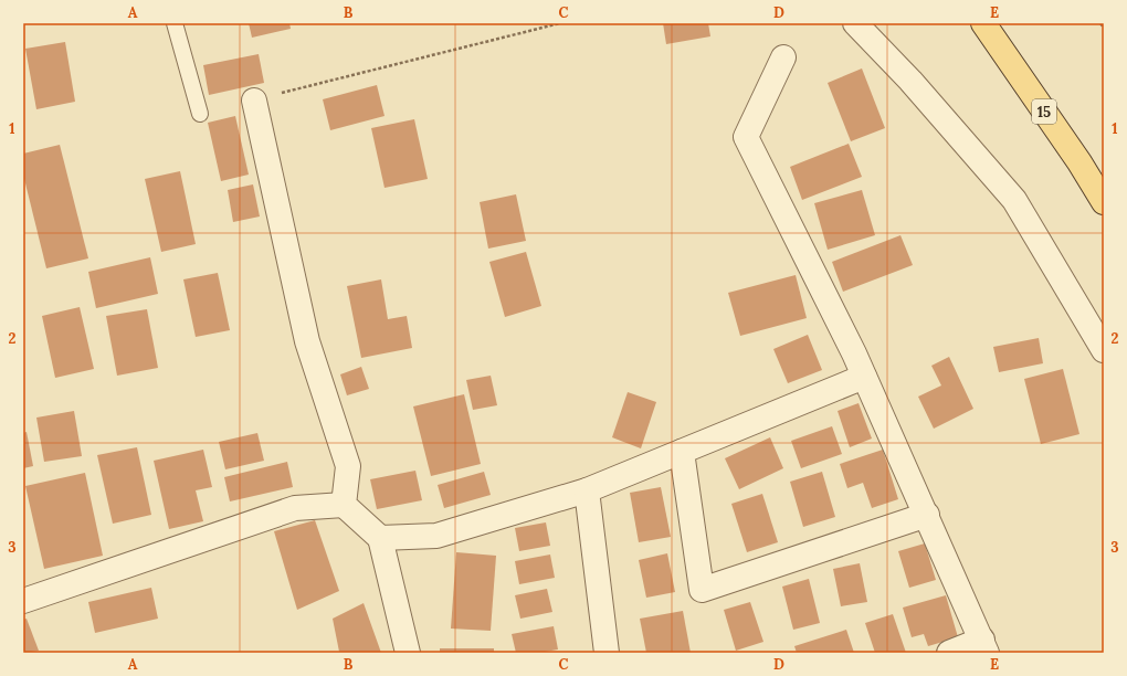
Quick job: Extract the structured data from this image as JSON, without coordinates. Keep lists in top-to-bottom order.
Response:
{
  "streets": {
    "main road": ["15"]
  },
  "grid": {
    "columns": [
      "A",
      "B",
      "C",
      "D",
      "E"
    ],
    "rows": ["1", "2", "3"]
  }
}
